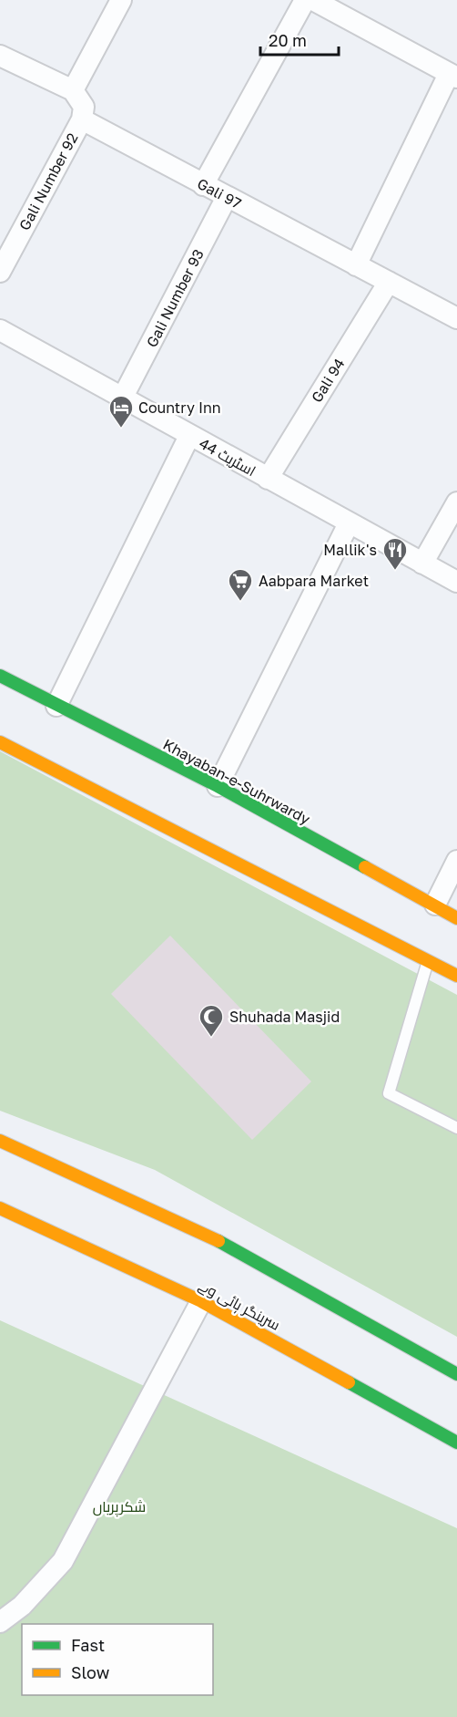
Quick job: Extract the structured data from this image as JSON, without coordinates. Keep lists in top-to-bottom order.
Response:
{
  "streets": {
    "main road": ["Khayaban-e-Suhrwardy", "سرینگر ہائی وے"],
    "street": [
      "Gali Number 92",
      "Gali 97",
      "Gali Number 93",
      "Gali 94",
      "اسٹریٹ 44"
    ]
  },
  "crossings": [
    ["Gali Number 92", "Gali 97"],
    ["Gali 97", "Gali Number 93"],
    ["Gali 97", "Gali 94"],
    ["Gali Number 93", "اسٹریٹ 44"],
    ["Gali 94", "اسٹریٹ 44"]
  ],
  "parks": ["شکرپریاں"],
  "places": {
    "hotel": ["Country Inn"],
    "restaurant": ["Mallik's"],
    "supermarket": ["Aabpara Market"],
    "mosque": ["Shuhada Masjid"]
  },
  "legend": ["Fast", "Slow"],
  "scale_bar": "20 m"
}
